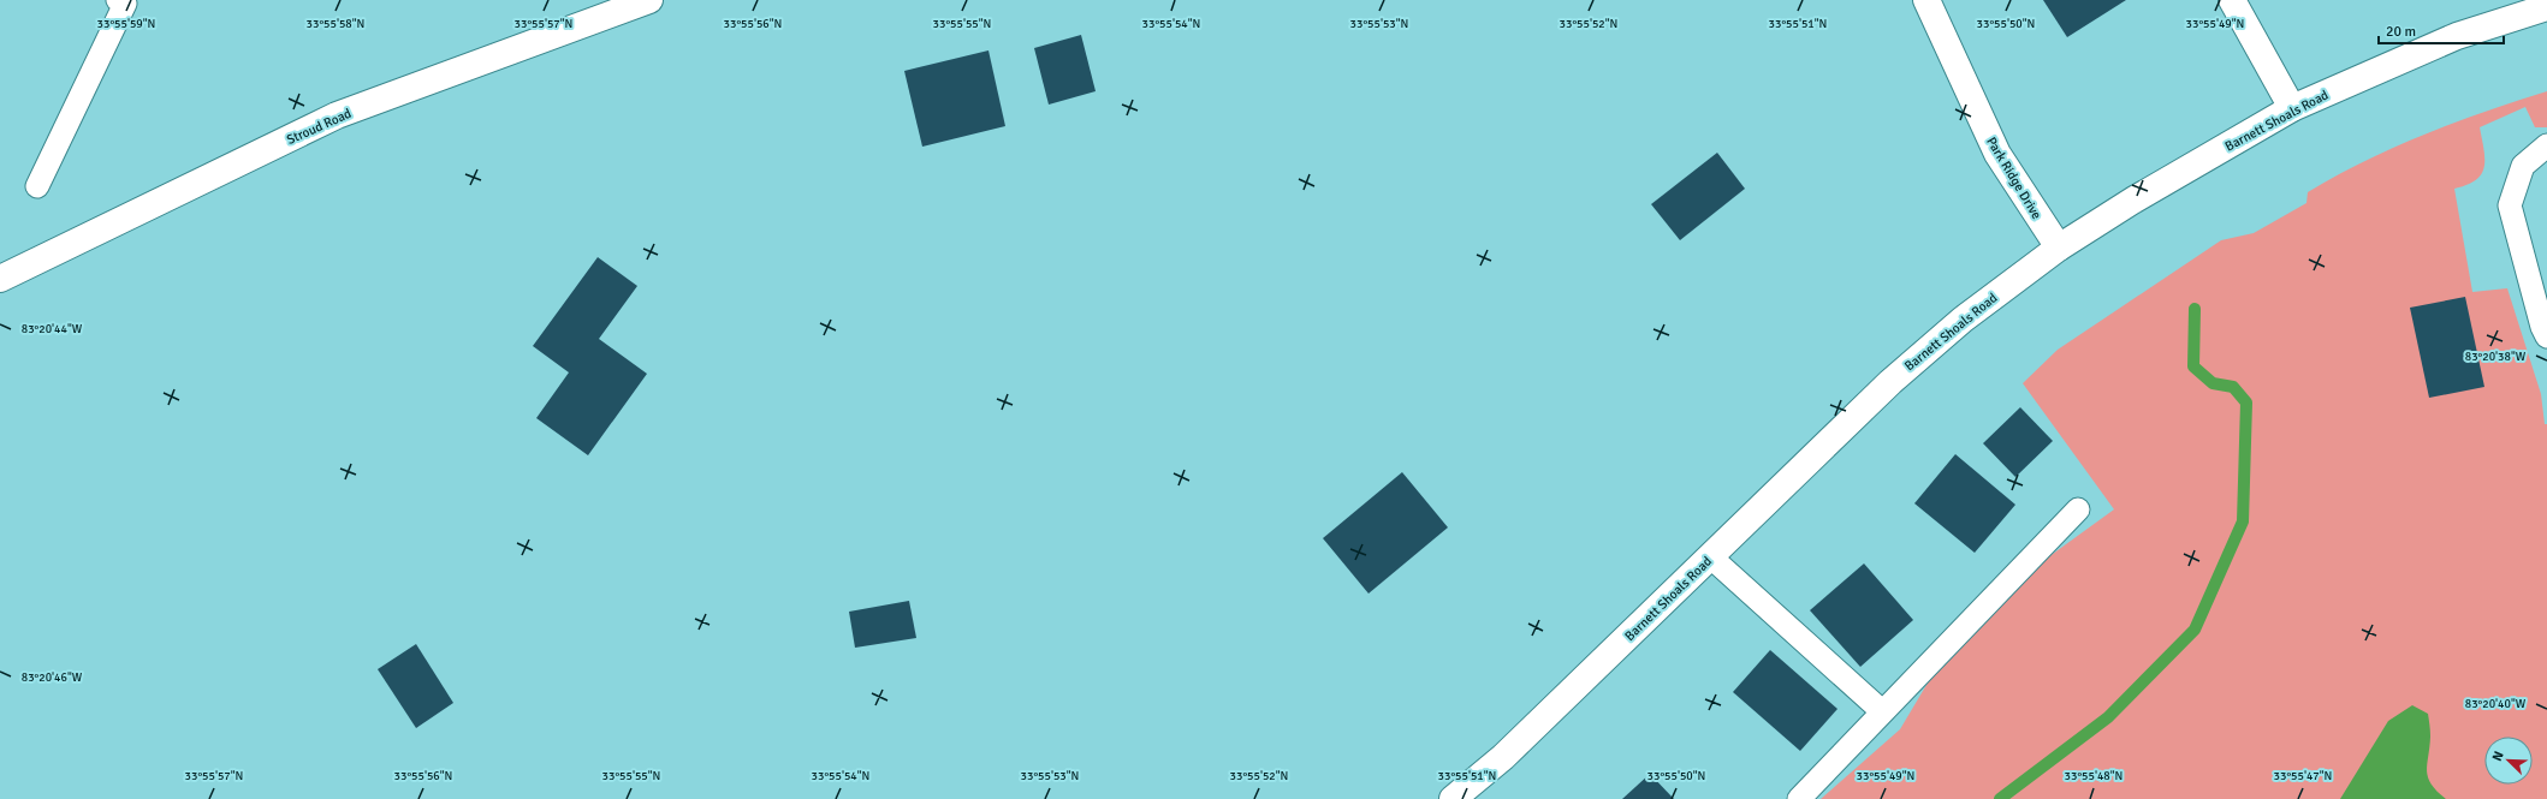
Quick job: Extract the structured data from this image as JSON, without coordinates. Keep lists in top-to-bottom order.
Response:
{
  "streets": {
    "main road": ["Barnett Shoals Road", "Stroud Road", "Park Ridge Drive"]
  },
  "crossings": [
    ["Barnett Shoals Road", "Park Ridge Drive"]
  ],
  "scale_bar": "20 m",
  "north": "top left",
  "coordinates": [
    "33°55'59\"N",
    "33°55'58\"N",
    "33°55'57\"N",
    "33°55'56\"N",
    "33°55'55\"N",
    "33°55'54\"N",
    "33°55'53\"N",
    "33°55'51\"N",
    "33°55'50\"N",
    "33°55'52\"N",
    "33°55'49\"N",
    "83°20'44\"W",
    "83°20'38\"W",
    "83°20'46\"W",
    "83°20'40\"W",
    "33°55'48\"N",
    "33°55'47\"N"
  ]
}
